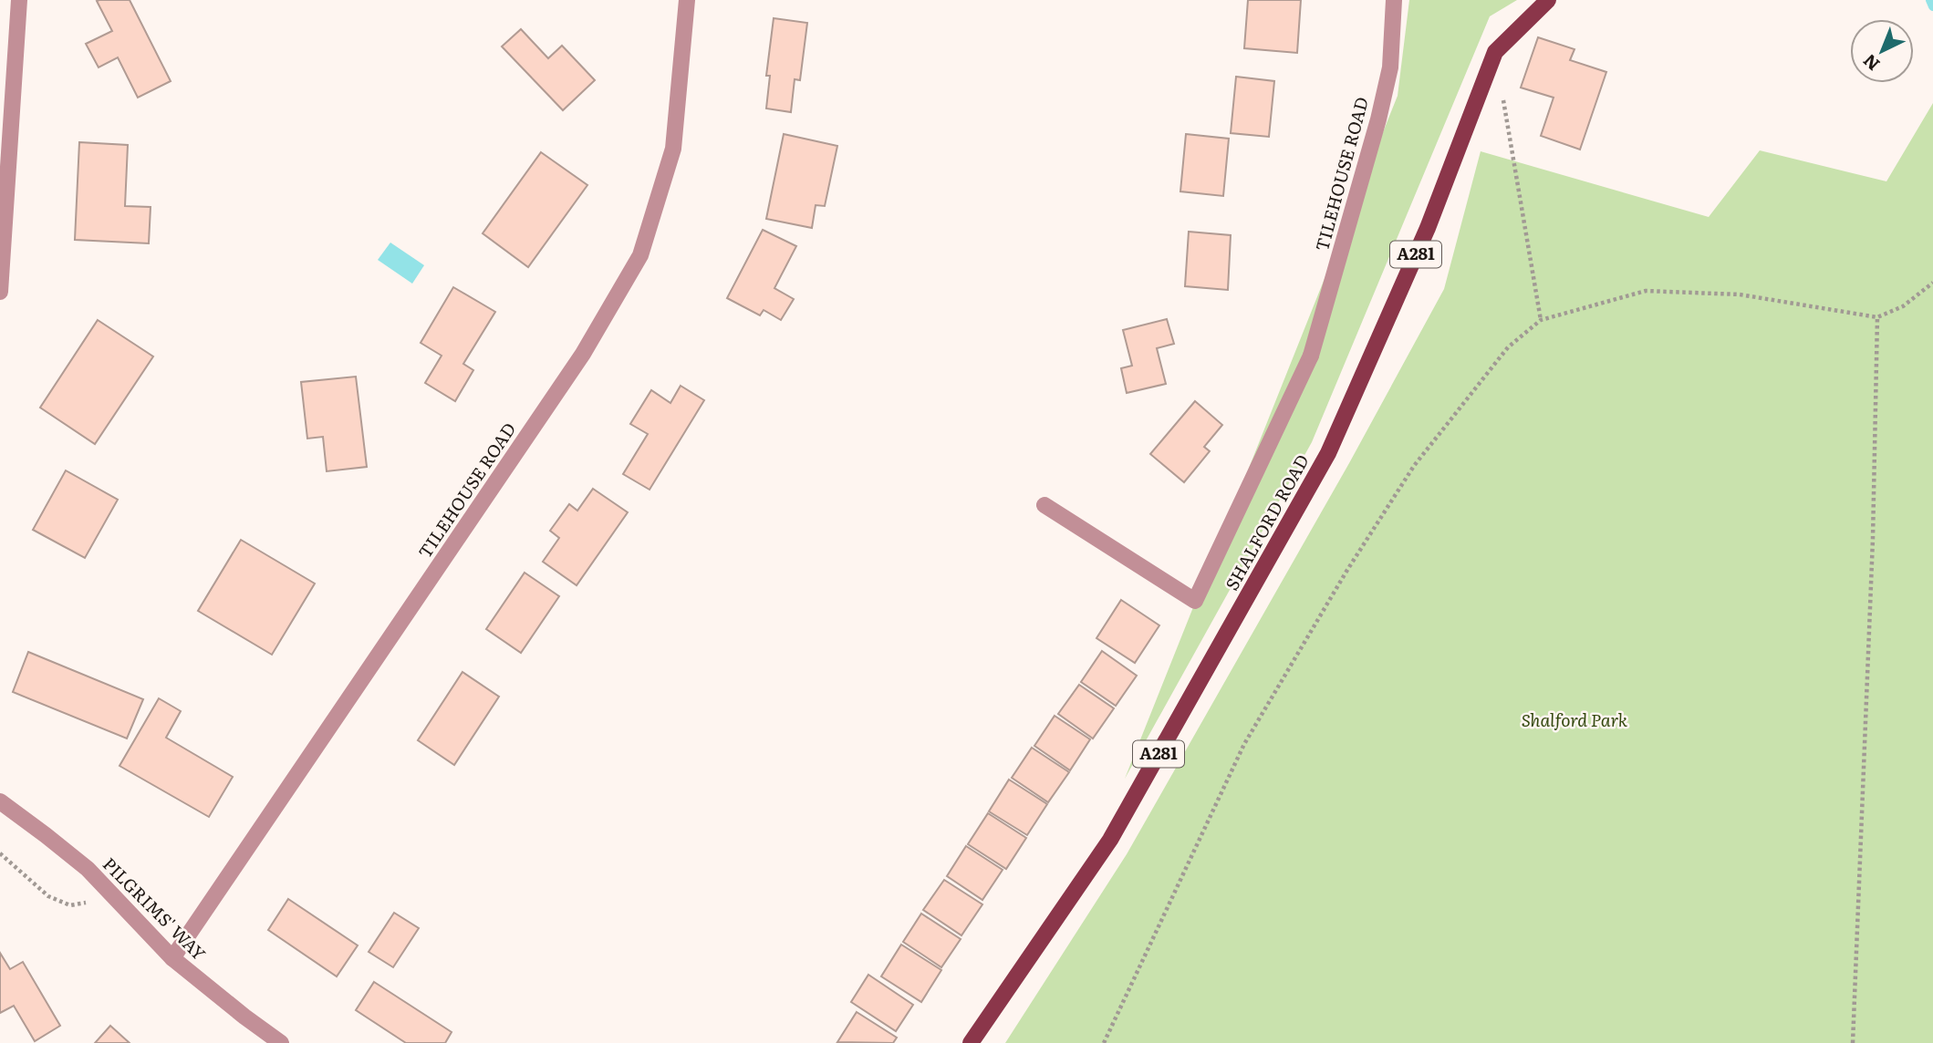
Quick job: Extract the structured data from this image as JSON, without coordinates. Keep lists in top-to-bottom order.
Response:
{
  "streets": {
    "main road": ["A281", "SHALFORD ROAD"],
    "street": ["TILEHOUSE ROAD", "PILGRIMS' WAY"]
  },
  "crossings": [
    ["TILEHOUSE ROAD", "PILGRIMS' WAY"]
  ],
  "parks": ["Shalford Park"],
  "north": "bottom left"
}
